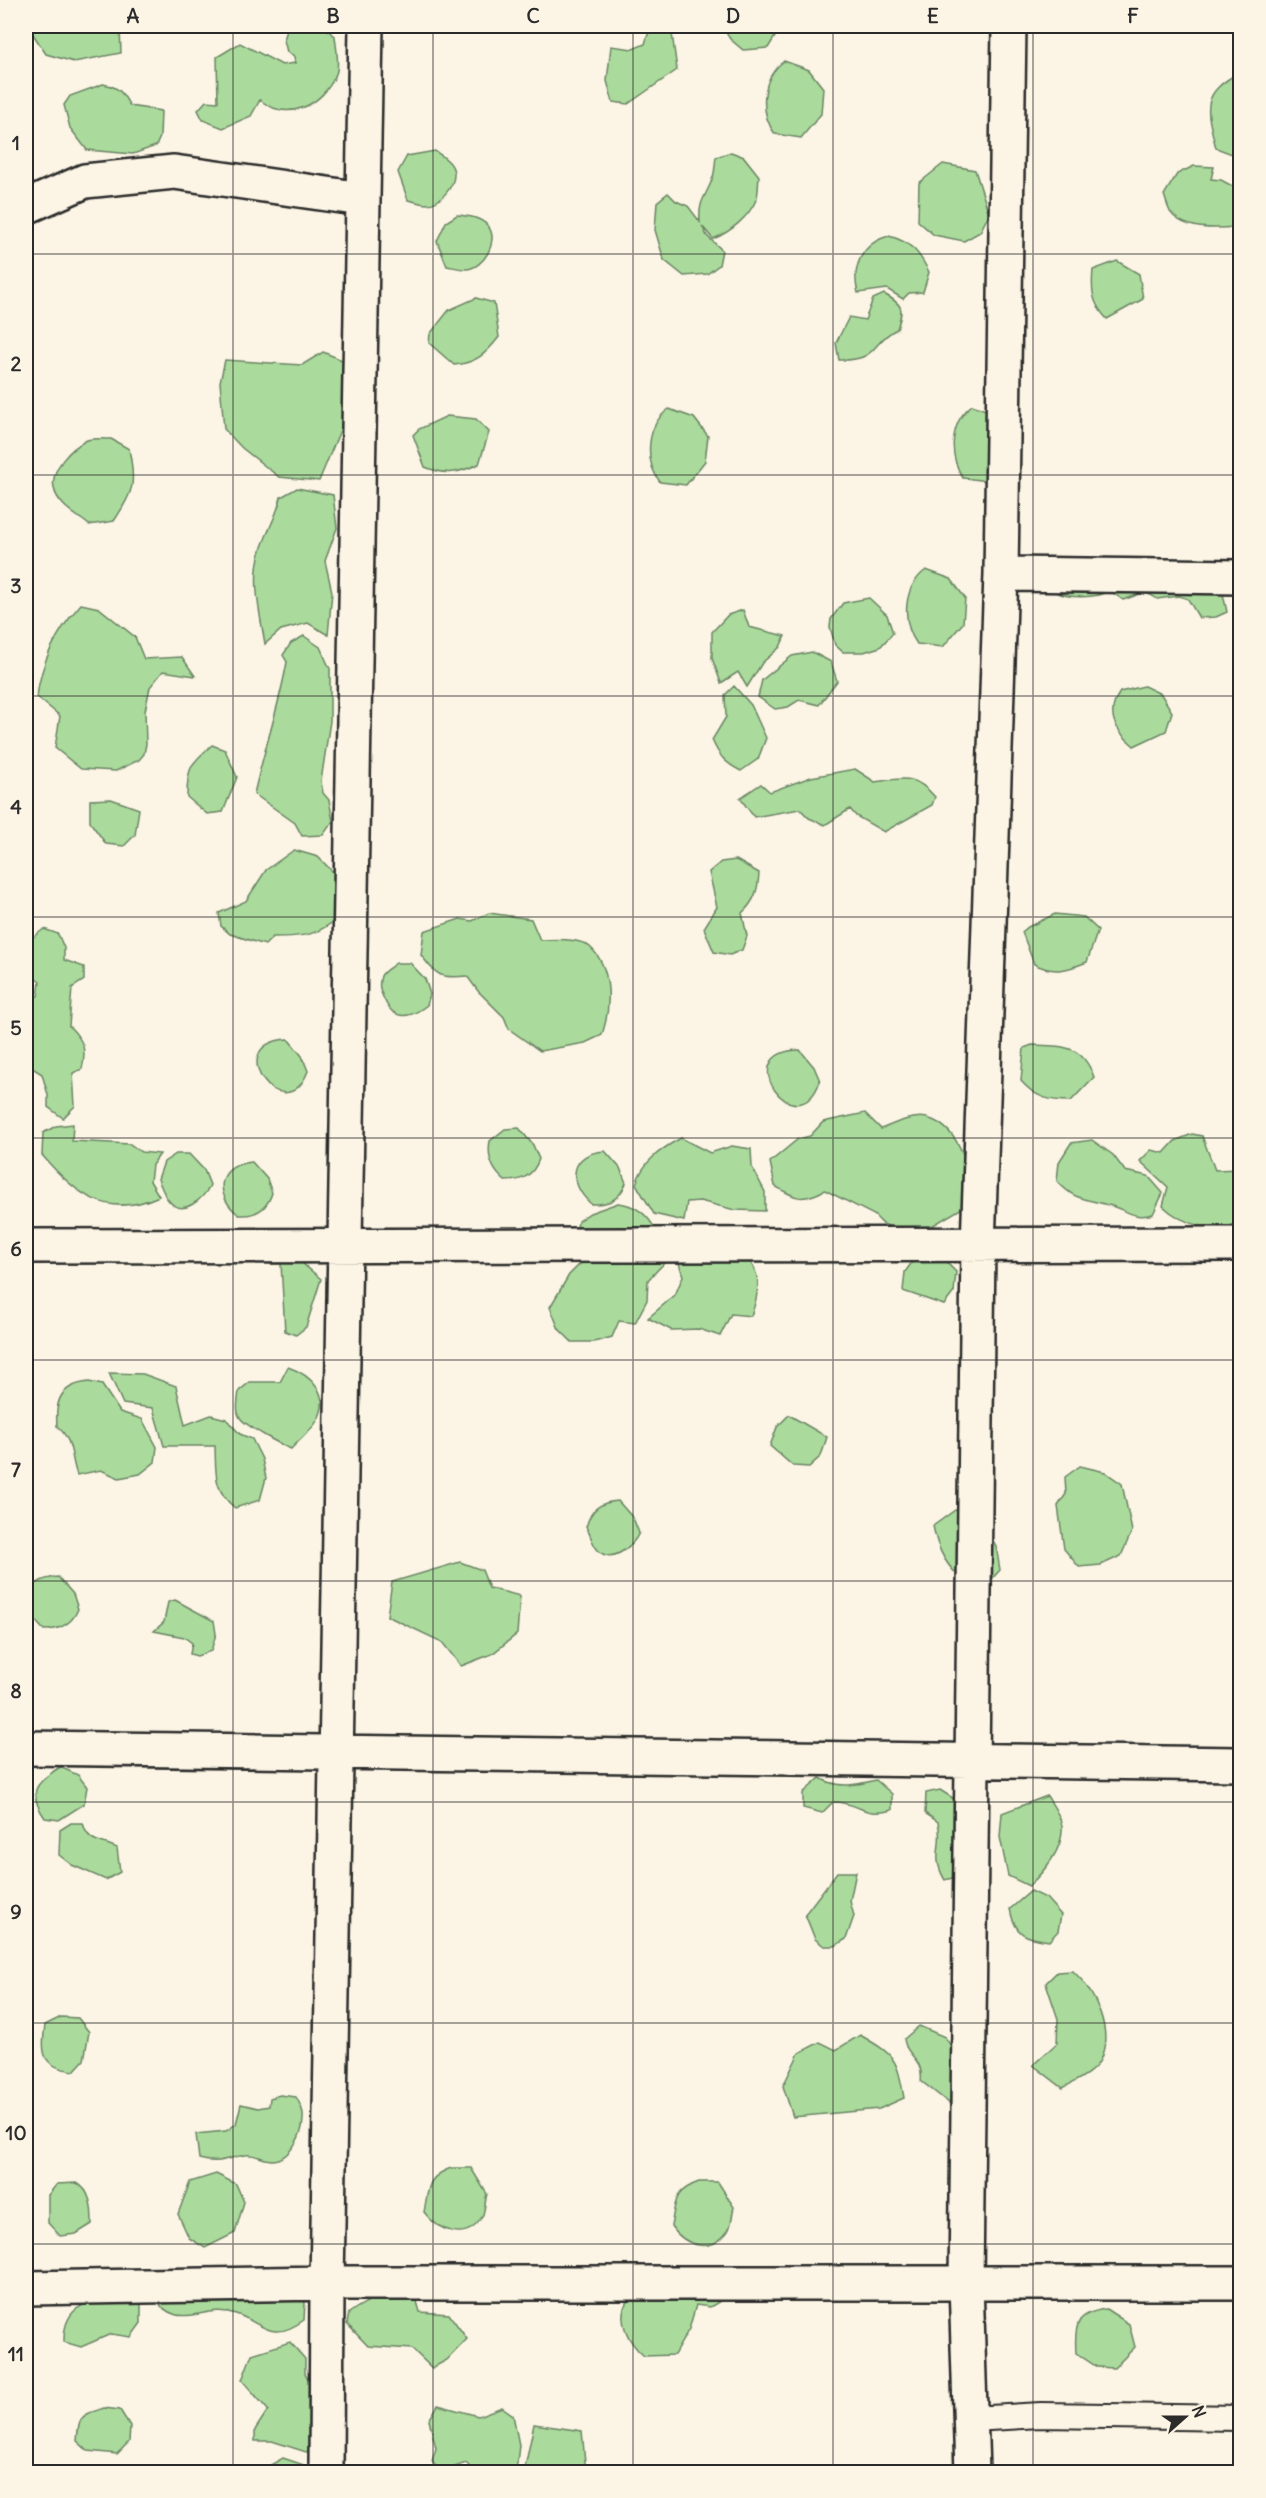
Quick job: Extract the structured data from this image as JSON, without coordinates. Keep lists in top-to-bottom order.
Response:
{
  "north": "right",
  "grid": {
    "columns": [
      "A",
      "B",
      "C",
      "D",
      "E",
      "F"
    ],
    "rows": [
      "1",
      "2",
      "3",
      "4",
      "5",
      "6",
      "7",
      "8",
      "9",
      "10",
      "11"
    ]
  }
}
